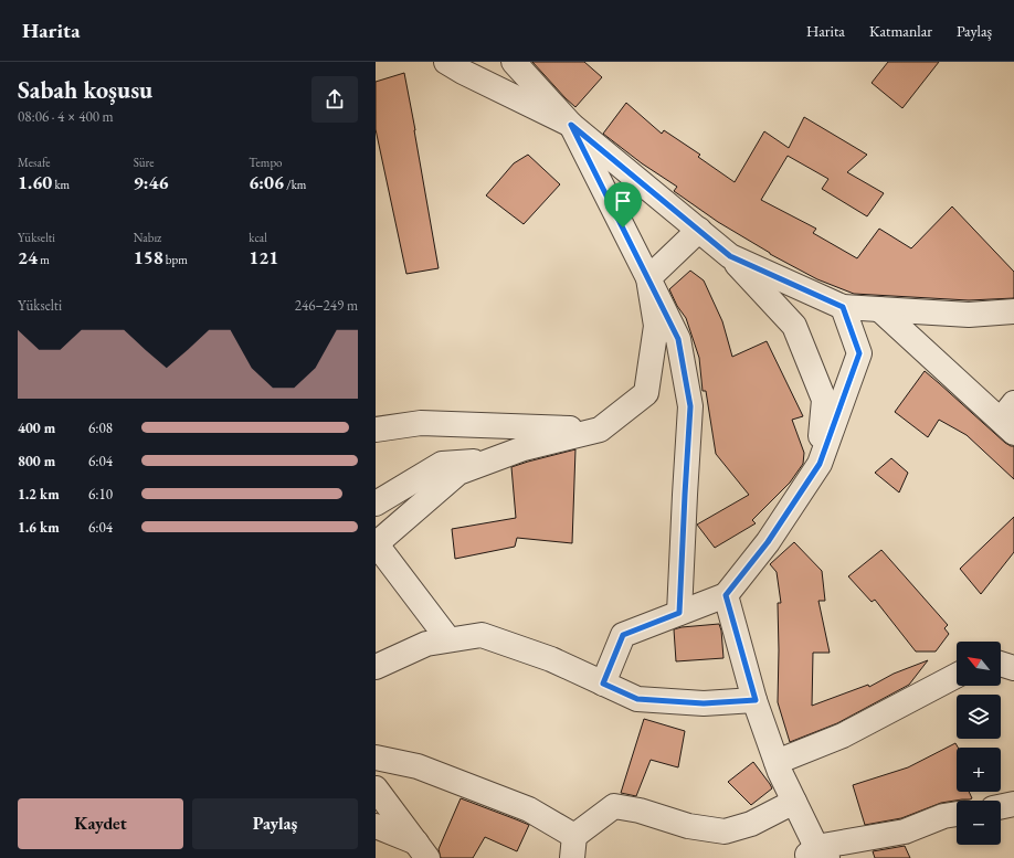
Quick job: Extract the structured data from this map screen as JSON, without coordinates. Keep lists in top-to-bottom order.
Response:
{
  "north": "top left",
  "page": {
    "header": "Harita",
    "nav": ["Harita", "Katmanlar", "Paylaş"],
    "heading": ["Sabah koşusu", "08:06 · 4 × 400 m"],
    "stats": [
      ["Mesafe", "1.60 km"],
      ["Süre", "9:46"],
      ["Tempo", "6:06 /km"],
      ["Yükselti", "24 m"],
      ["Nabız", "158 bpm"],
      ["kcal", "121"]
    ],
    "chart": ["Yükselti", "246–249 m"],
    "list": [
      {
        "name": "400 m",
        "note": "6:08"
      },
      {
        "name": "800 m",
        "note": "6:04"
      },
      {
        "name": "1.2 km",
        "note": "6:10"
      },
      {
        "name": "1.6 km",
        "note": "6:04"
      }
    ],
    "map_buttons": ["+", "−"],
    "buttons": ["Kaydet", "Paylaş"]
  }
}
